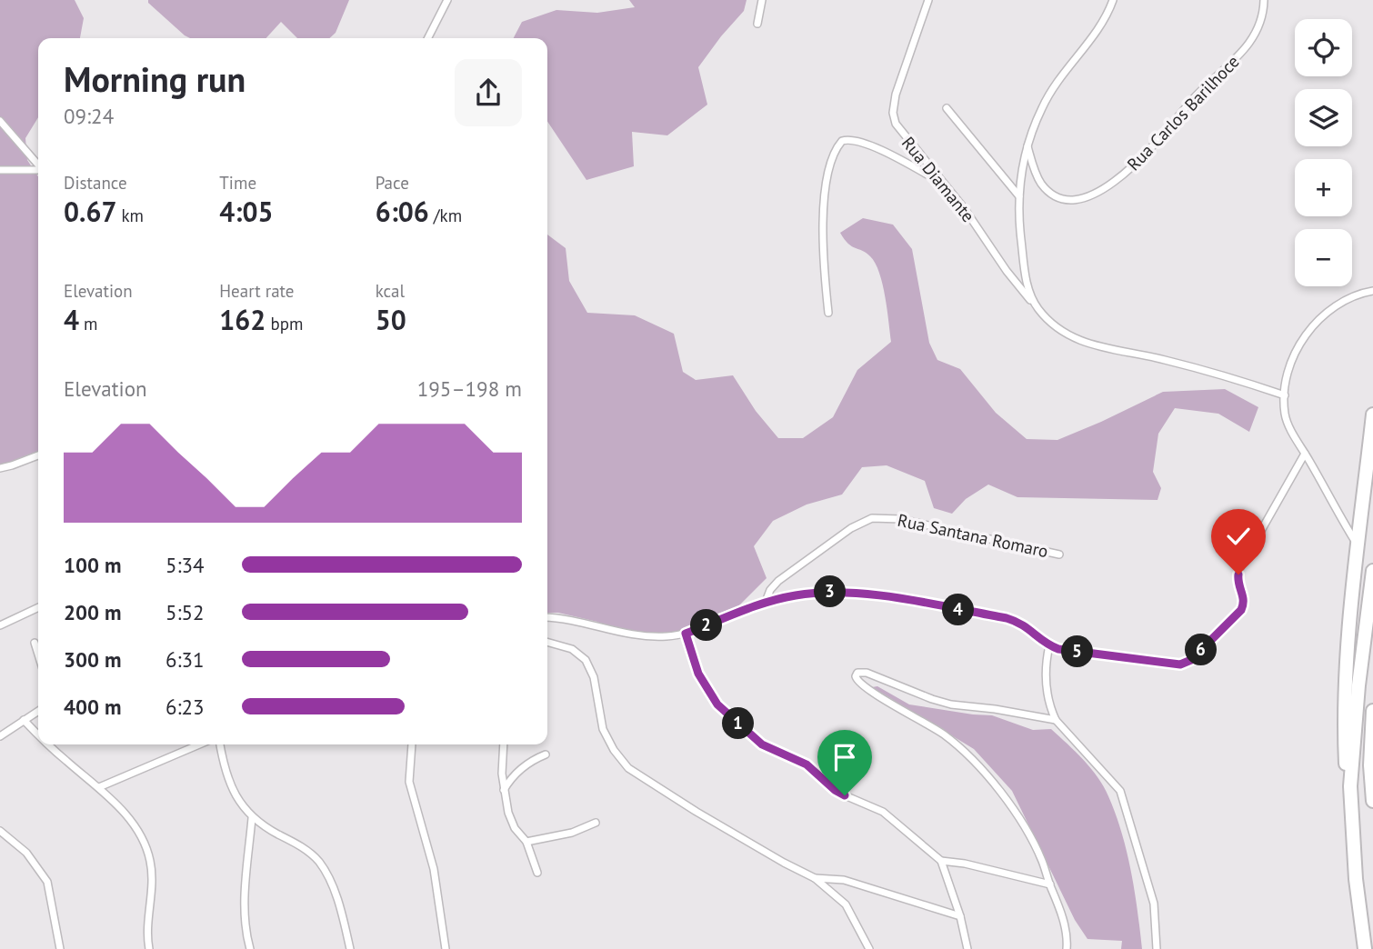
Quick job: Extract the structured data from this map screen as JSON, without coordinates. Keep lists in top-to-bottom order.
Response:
{
  "streets": {
    "street": ["Rua Carlos Barilhoce", "Rua Diamante", "Rua Santana Romaro"]
  },
  "page": {
    "map_buttons": ["+", "−"],
    "heading": ["Morning run", "09:24"],
    "stats": [
      ["Distance", "0.67 km"],
      ["Time", "4:05"],
      ["Pace", "6:06 /km"],
      ["Elevation", "4 m"],
      ["Heart rate", "162 bpm"],
      ["kcal", "50"]
    ],
    "chart": ["Elevation", "195–198 m"],
    "list": [
      {
        "name": "100 m",
        "note": "5:34"
      },
      {
        "name": "200 m",
        "note": "5:52"
      },
      {
        "name": "300 m",
        "note": "6:31"
      },
      {
        "name": "400 m",
        "note": "6:23"
      }
    ],
    "pins": [
      "3",
      "4",
      "2",
      "6",
      "5",
      "1"
    ]
  }
}
